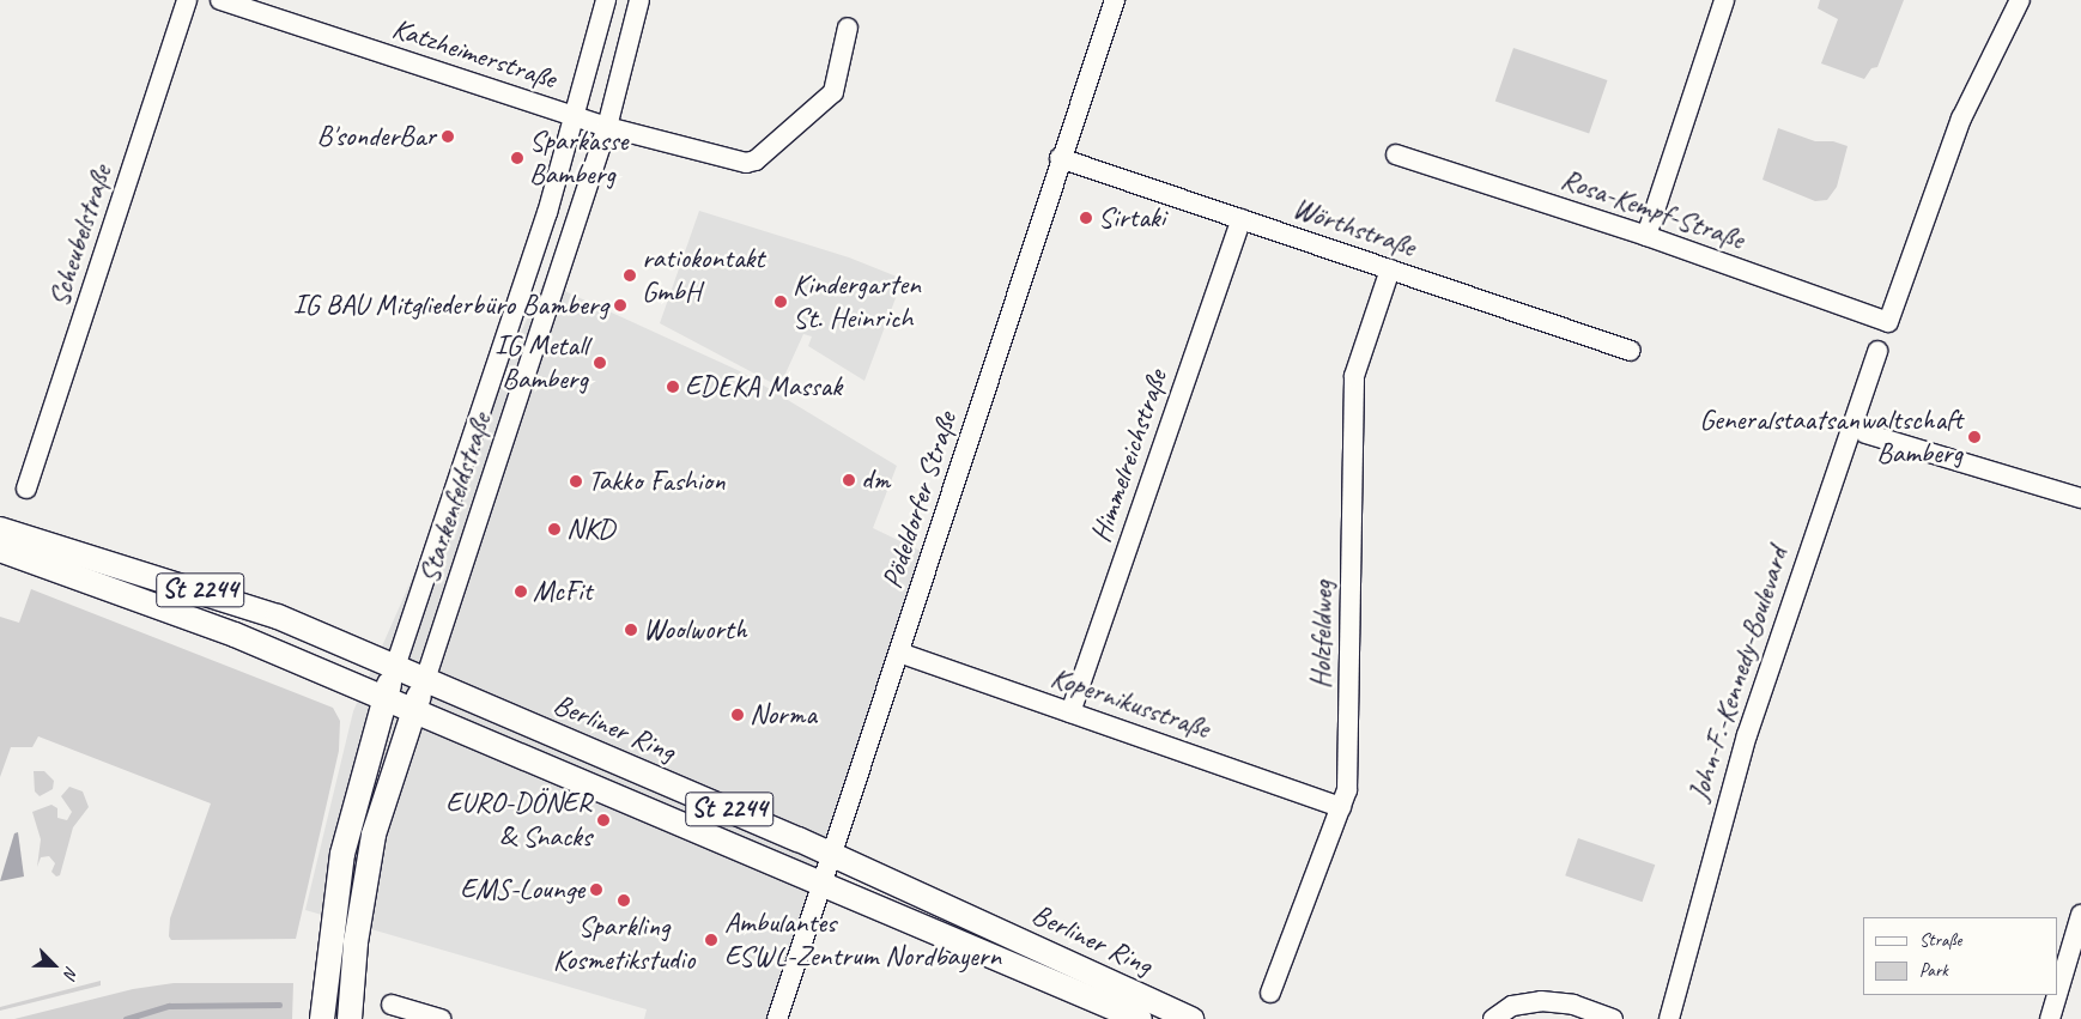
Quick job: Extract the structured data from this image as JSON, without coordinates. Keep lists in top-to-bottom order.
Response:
{
  "streets": {
    "main road": ["Starkenfeldstraße", "St 2244", "Berliner Ring"],
    "street": [
      "Katzheimerstraße",
      "Rosa-Kempf-Straße",
      "Wörthstraße",
      "Scheubelstraße",
      "Himmelreichstraße",
      "Pödeldorfer Straße",
      "Holzfeldweg",
      "John-F.-Kennedy-Boulevard",
      "Kopernikusstraße"
    ]
  },
  "crossings": [
    ["Katzheimerstraße", "Starkenfeldstraße"],
    ["Wörthstraße", "Himmelreichstraße"],
    ["Wörthstraße", "Pödeldorfer Straße"],
    ["Wörthstraße", "Holzfeldweg"],
    ["Himmelreichstraße", "Kopernikusstraße"],
    ["Starkenfeldstraße", "Berliner Ring"],
    ["Pödeldorfer Straße", "Kopernikusstraße"],
    ["Pödeldorfer Straße", "Berliner Ring"],
    ["Holzfeldweg", "Kopernikusstraße"]
  ],
  "places": [
    "B'sonderBar",
    "Sparkasse Bamberg",
    "Sirtaki",
    "ratiokontakt GmbH",
    "Kindergarten St. Heinrich",
    "IG BAU Mitgliederbüro Bamberg",
    "IG Metall Bamberg",
    "EDEKA Massak",
    "Generalstaatsanwaltschaft Bamberg",
    "dm",
    "Takko Fashion",
    "NKD",
    "McFit",
    "Woolworth",
    "Norma",
    "EURO-DÖNER & Snacks",
    "EMS-Lounge",
    "Sparkling Kosmetikstudio",
    "Ambulantes ESWL-Zentrum Nordbayern"
  ],
  "legend": ["Straße", "Park"],
  "north": "bottom right"
}
